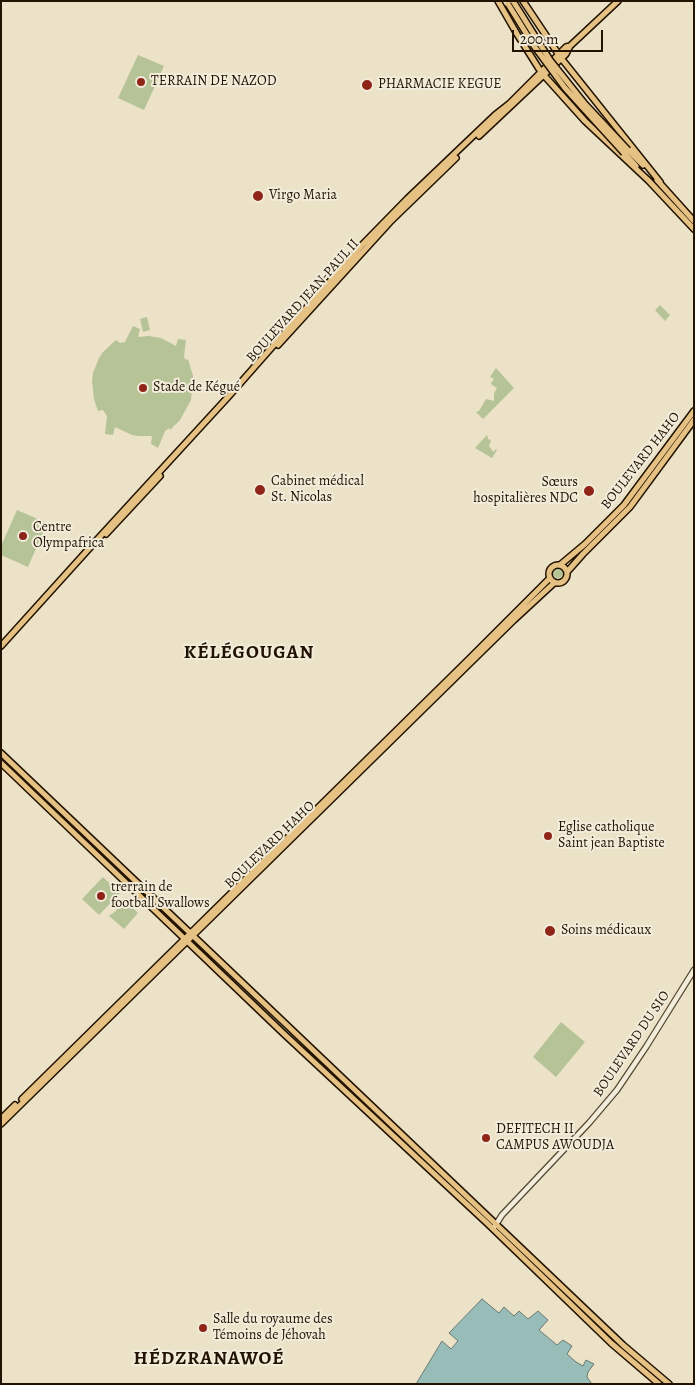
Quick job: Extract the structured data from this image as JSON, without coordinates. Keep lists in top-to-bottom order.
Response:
{
  "streets": {
    "main road": ["BOULEVARD JEAN-PAUL II", "BOULEVARD HAHO"],
    "street": ["BOULEVARD DU SIO"]
  },
  "districts": ["KÉLÉGOUGAN", "HÉDZRANAWOÉ"],
  "places": [
    "TERRAIN DE NAZOD",
    "PHARMACIE KEGUE",
    "Virgo Maria",
    "Stade de Kégué",
    "Cabinet médical St. Nicolas",
    "Sœurs hospitalières NDC",
    "Centre Olympafrica",
    "Eglise catholique Saint jean Baptiste",
    "trerrain de football Swallows",
    "Soins médicaux",
    "DEFITECH II CAMPUS AWOUDJA",
    "Salle du royaume des Témoins de Jéhovah"
  ],
  "scale_bar": "200 m"
}
